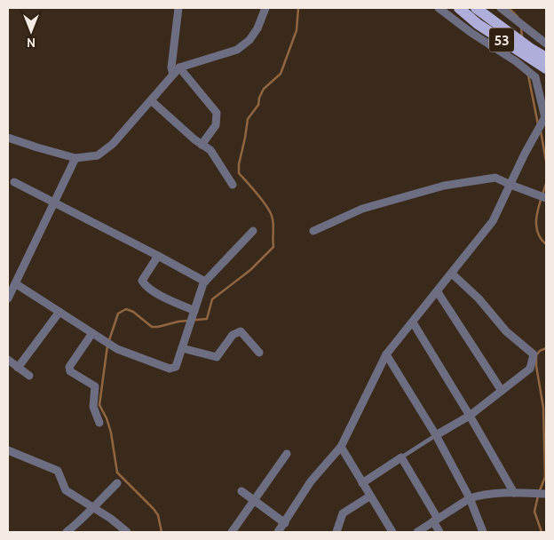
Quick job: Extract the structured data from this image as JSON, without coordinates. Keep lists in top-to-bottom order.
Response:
{
  "streets": {
    "main road": ["53"]
  },
  "north": "bottom"
}
